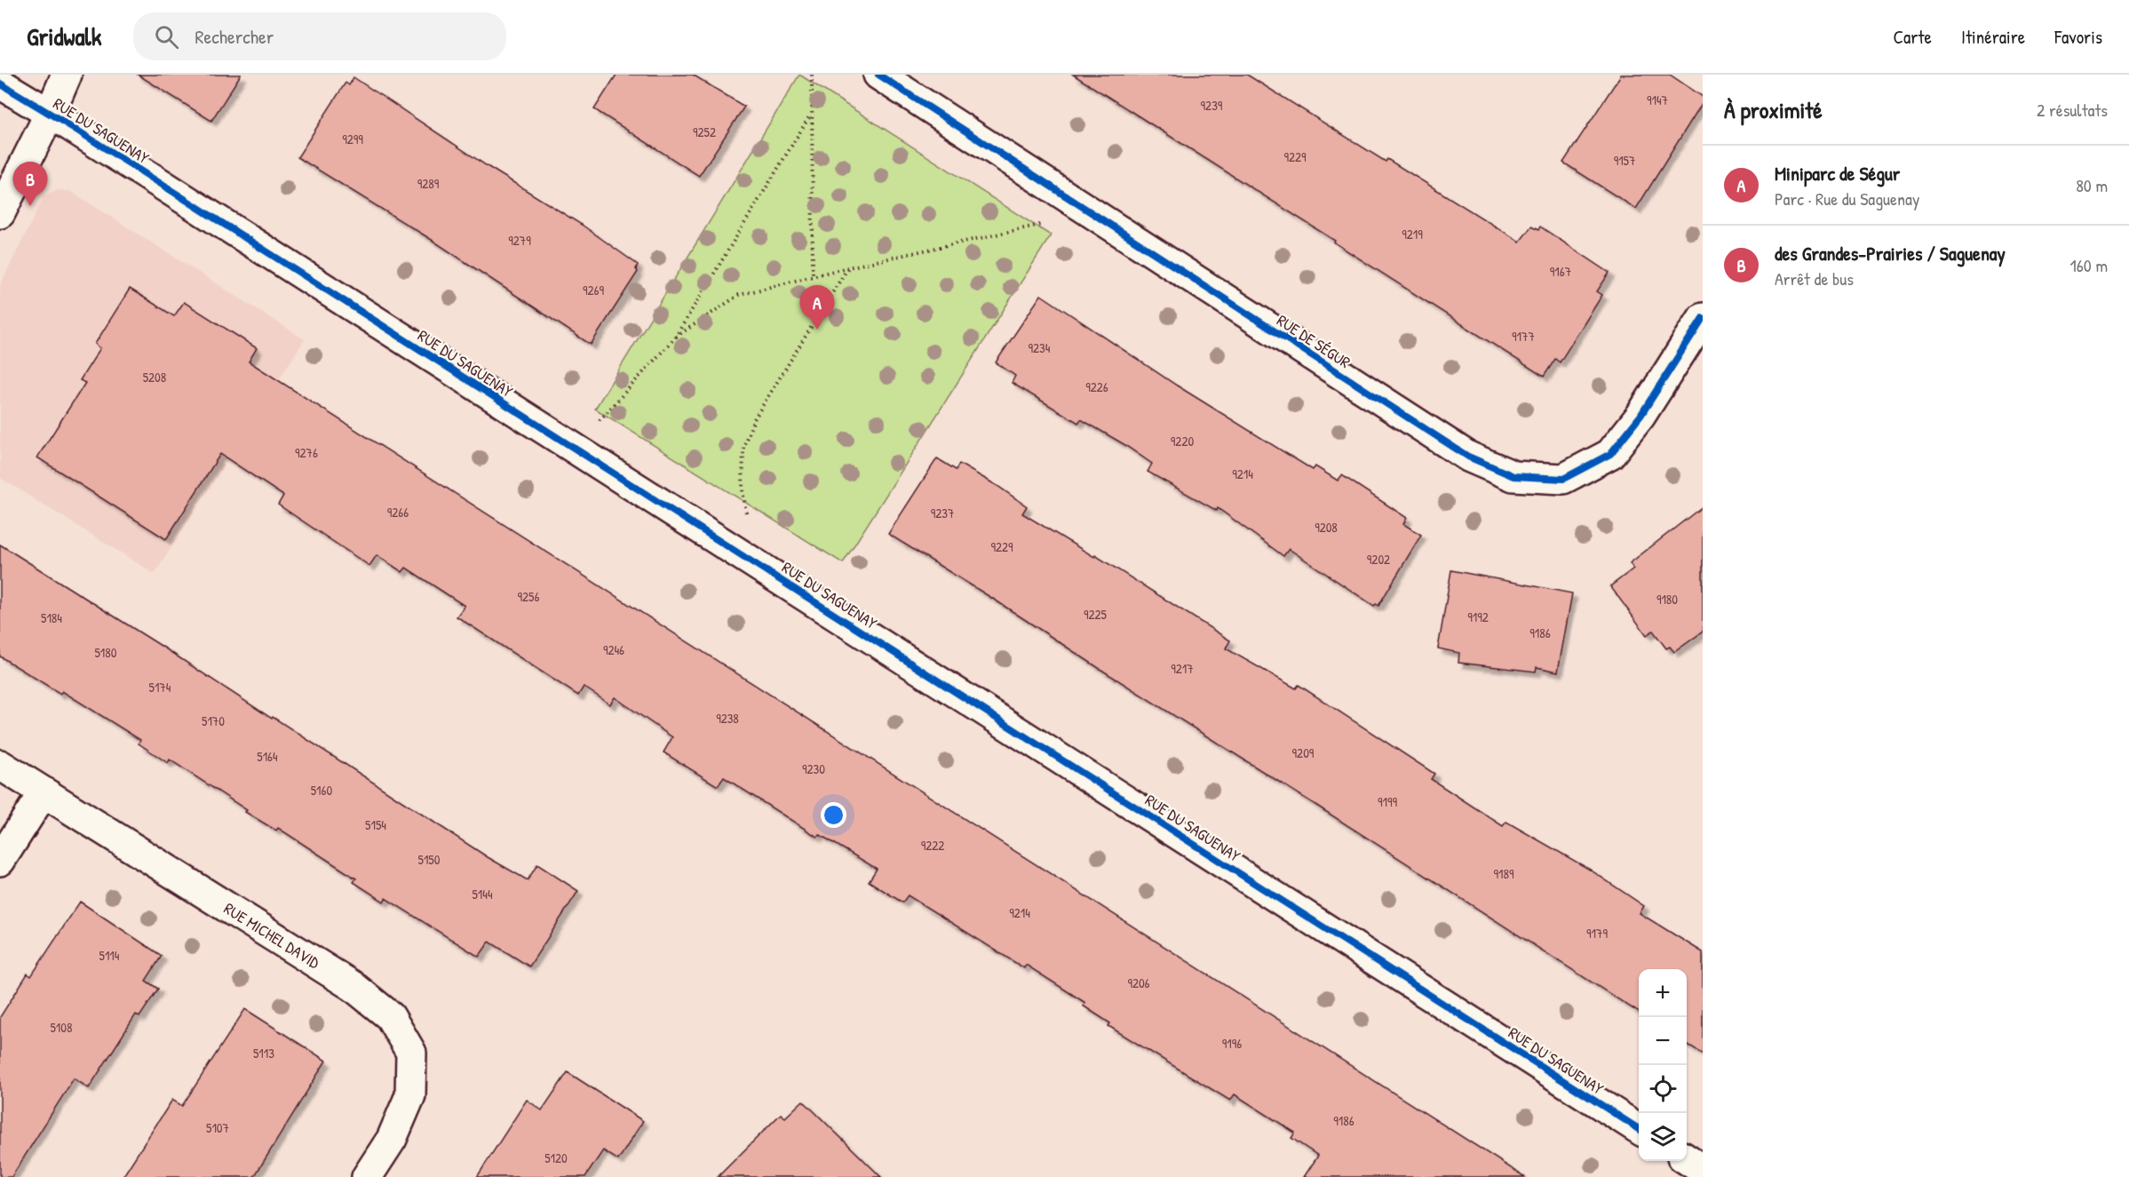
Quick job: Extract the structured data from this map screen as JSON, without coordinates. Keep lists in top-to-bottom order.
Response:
{
  "streets": {
    "street": ["RUE DU SAGUENAY", "RUE DE SÉGUR", "RUE MICHEL DAVID"]
  },
  "house_numbers": [
    "9147",
    "9239",
    "9252",
    "9299",
    "9229",
    "9157",
    "9289",
    "9219",
    "9279",
    "9167",
    "9269",
    "9177",
    "9234",
    "5208",
    "9226",
    "9220",
    "9276",
    "9214",
    "9266",
    "9237",
    "9208",
    "9229",
    "9202",
    "9256",
    "9180",
    "9225",
    "9192",
    "5184",
    "9186",
    "9246",
    "5180",
    "9217",
    "5174",
    "9238",
    "5170",
    "9209",
    "5164",
    "9230",
    "5160",
    "9199",
    "5154",
    "9222",
    "5150",
    "9189",
    "5144",
    "9214",
    "9179",
    "5114",
    "9206",
    "5108",
    "9196",
    "5113",
    "9186",
    "5107",
    "5120"
  ],
  "page": {
    "header": "Gridwalk",
    "search": "Rechercher",
    "nav": ["Carte", "Itinéraire", "Favoris"],
    "heading": ["À proximité", "2 résultats"],
    "list": [
      {
        "mark": "A",
        "name": "Miniparc de Ségur",
        "note": "Parc · Rue du Saguenay",
        "value": "80 m"
      },
      {
        "mark": "B",
        "name": "des Grandes-Prairies / Saguenay",
        "note": "Arrêt de bus",
        "value": "160 m"
      }
    ],
    "pins": ["B", "A"],
    "map_buttons": ["+", "−"]
  }
}
